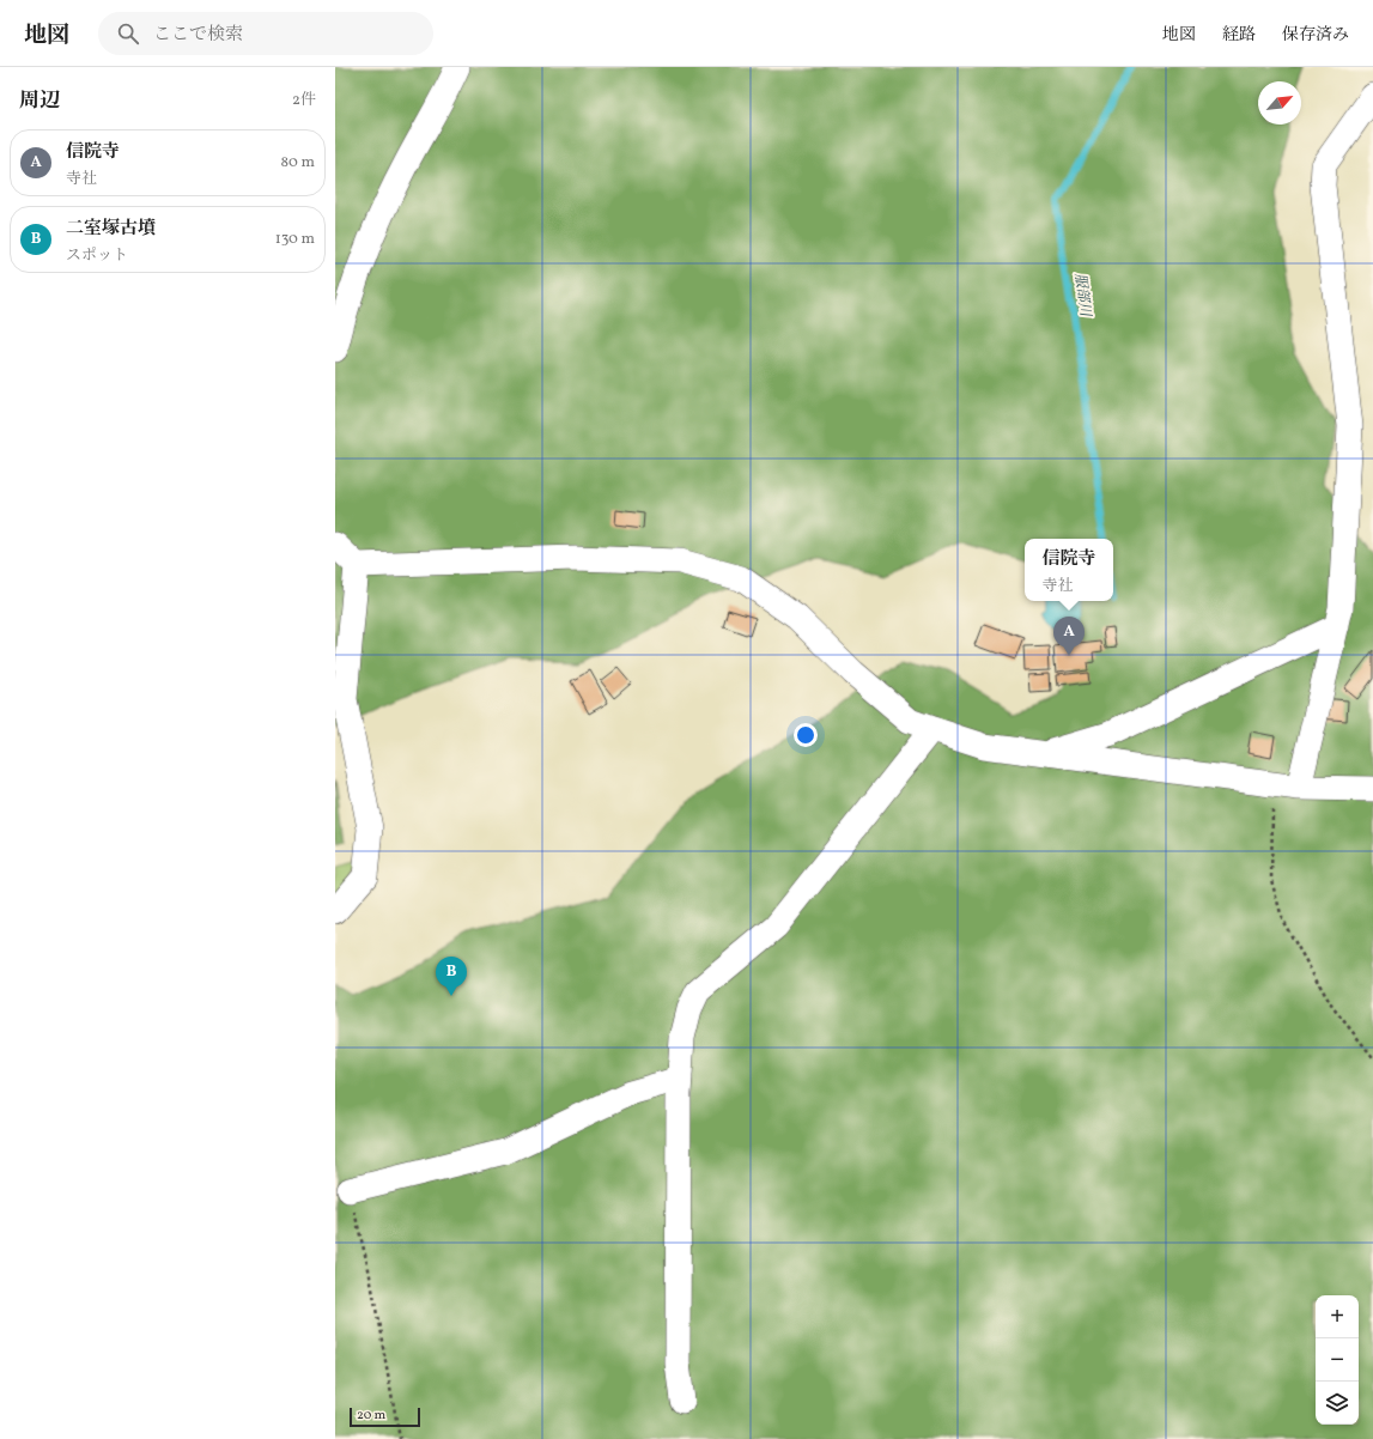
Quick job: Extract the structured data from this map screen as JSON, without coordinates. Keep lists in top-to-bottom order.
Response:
{
  "water": ["服部川"],
  "scale_bar": "20 m",
  "north": "top right",
  "page": {
    "header": "地図",
    "search": "ここで検索",
    "nav": ["地図", "経路", "保存済み"],
    "heading": ["周辺", "2件"],
    "list": [
      {
        "mark": "A",
        "name": "信院寺",
        "note": "寺社",
        "value": "80 m"
      },
      {
        "mark": "B",
        "name": "二室塚古墳",
        "note": "スポット",
        "value": "130 m"
      }
    ],
    "popup": ["信院寺", "寺社"],
    "pins": ["A", "B"],
    "map_buttons": ["+", "−"],
    "scale": "20 m"
  }
}
